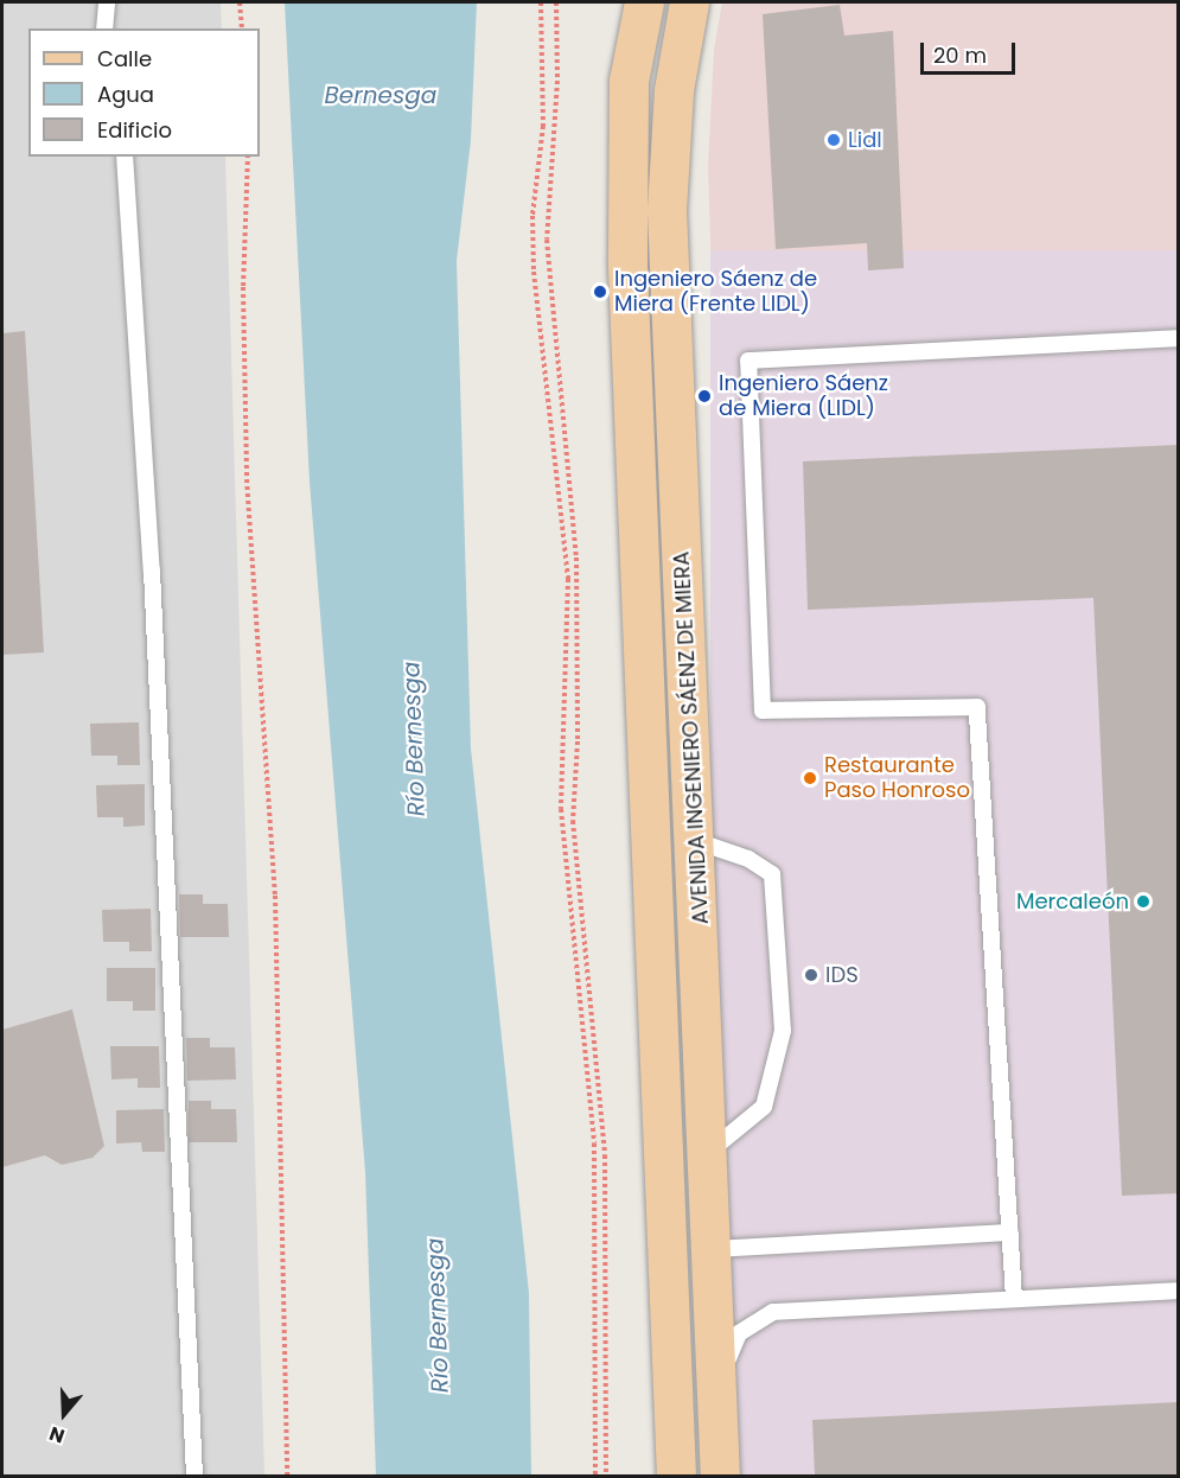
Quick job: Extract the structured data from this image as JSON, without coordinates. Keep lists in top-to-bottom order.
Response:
{
  "streets": {
    "main road": ["AVENIDA INGENIERO SÁENZ DE MIERA"]
  },
  "water": ["Bernesga", "Río Bernesga"],
  "places": [
    "Lidl",
    "Ingeniero Sáenz de Miera (Frente LIDL)",
    "Ingeniero Sáenz de Miera (LIDL)",
    "Restaurante Paso Honroso",
    "Mercaleón",
    "IDS"
  ],
  "legend": ["Calle", "Agua", "Edificio"],
  "scale_bar": "20 m",
  "north": "bottom"
}
